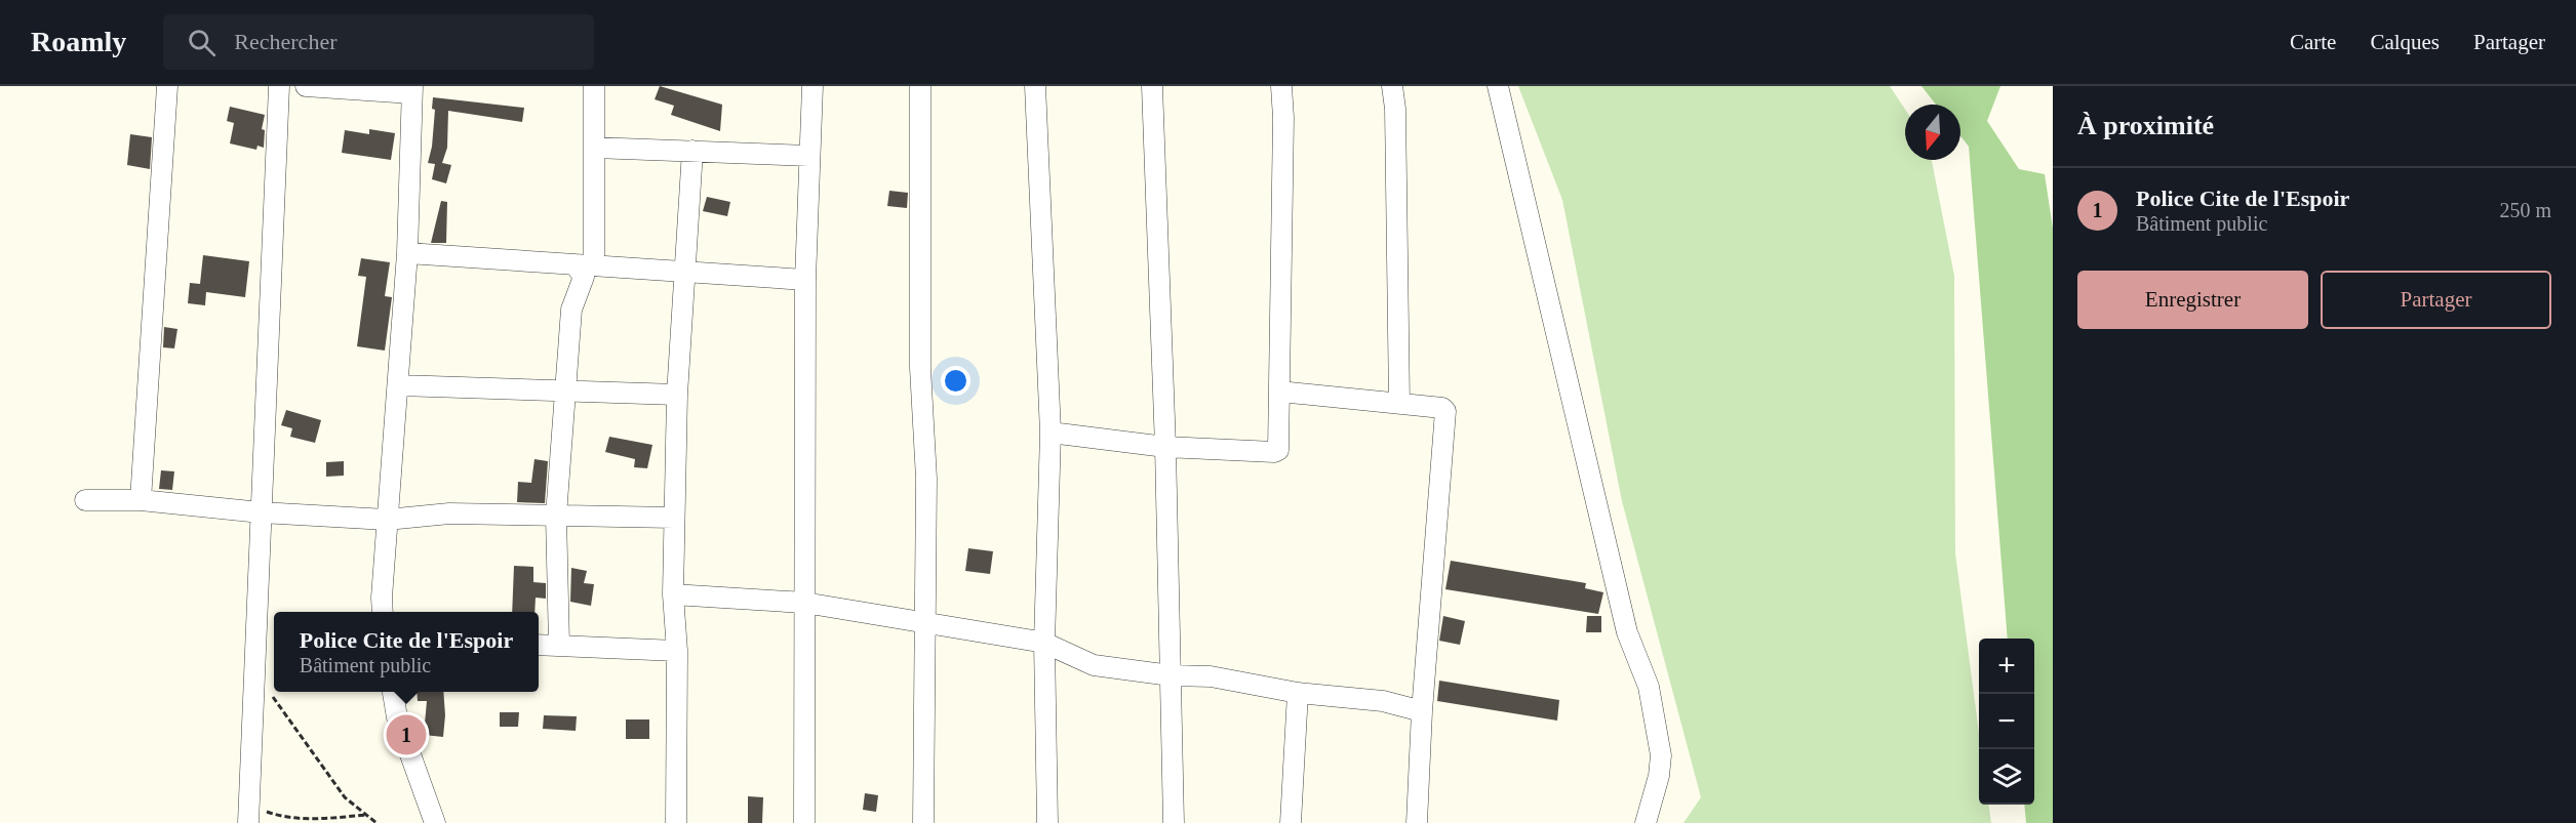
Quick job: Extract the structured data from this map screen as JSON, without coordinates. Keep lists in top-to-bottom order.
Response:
{
  "north": "bottom",
  "page": {
    "header": "Roamly",
    "search": "Rechercher",
    "nav": ["Carte", "Calques", "Partager"],
    "heading": "À proximité",
    "list": [
      {
        "mark": "1",
        "name": "Police Cite de l'Espoir",
        "note": "Bâtiment public",
        "value": "250 m"
      }
    ],
    "buttons": ["Enregistrer", "Partager"],
    "popup": ["Police Cite de l'Espoir", "Bâtiment public"],
    "map_buttons": ["+", "−"],
    "pins": "1"
  }
}
